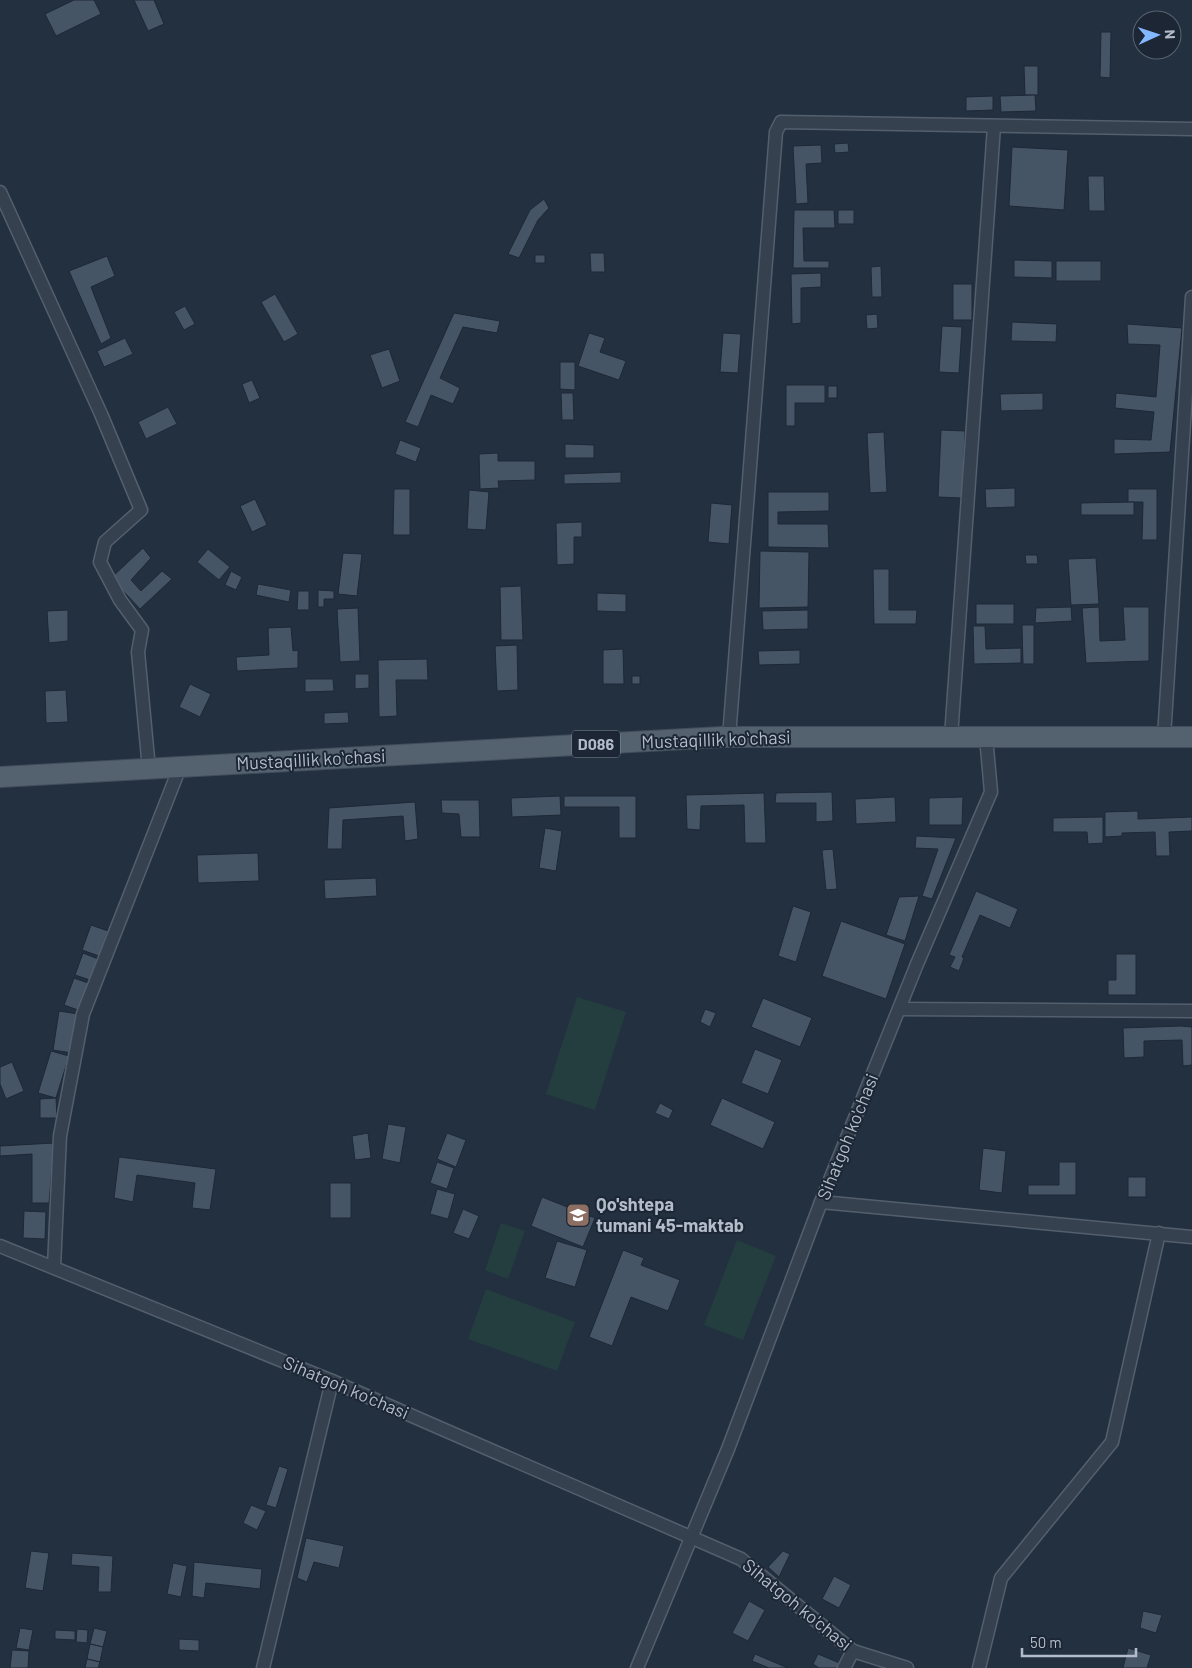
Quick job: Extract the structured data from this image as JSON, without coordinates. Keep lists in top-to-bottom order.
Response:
{
  "streets": {
    "main road": ["Mustaqillik koʻchasi", "D086"],
    "street": ["Sihatgoh ko'chasi"]
  },
  "crossings": [
    ["Mustaqillik koʻchasi", "Sihatgoh ko'chasi"]
  ],
  "places": {
    "school or university": ["Qo'shtepa tumani 45-maktab"]
  },
  "scale_bar": "50 m",
  "north": "right"
}
